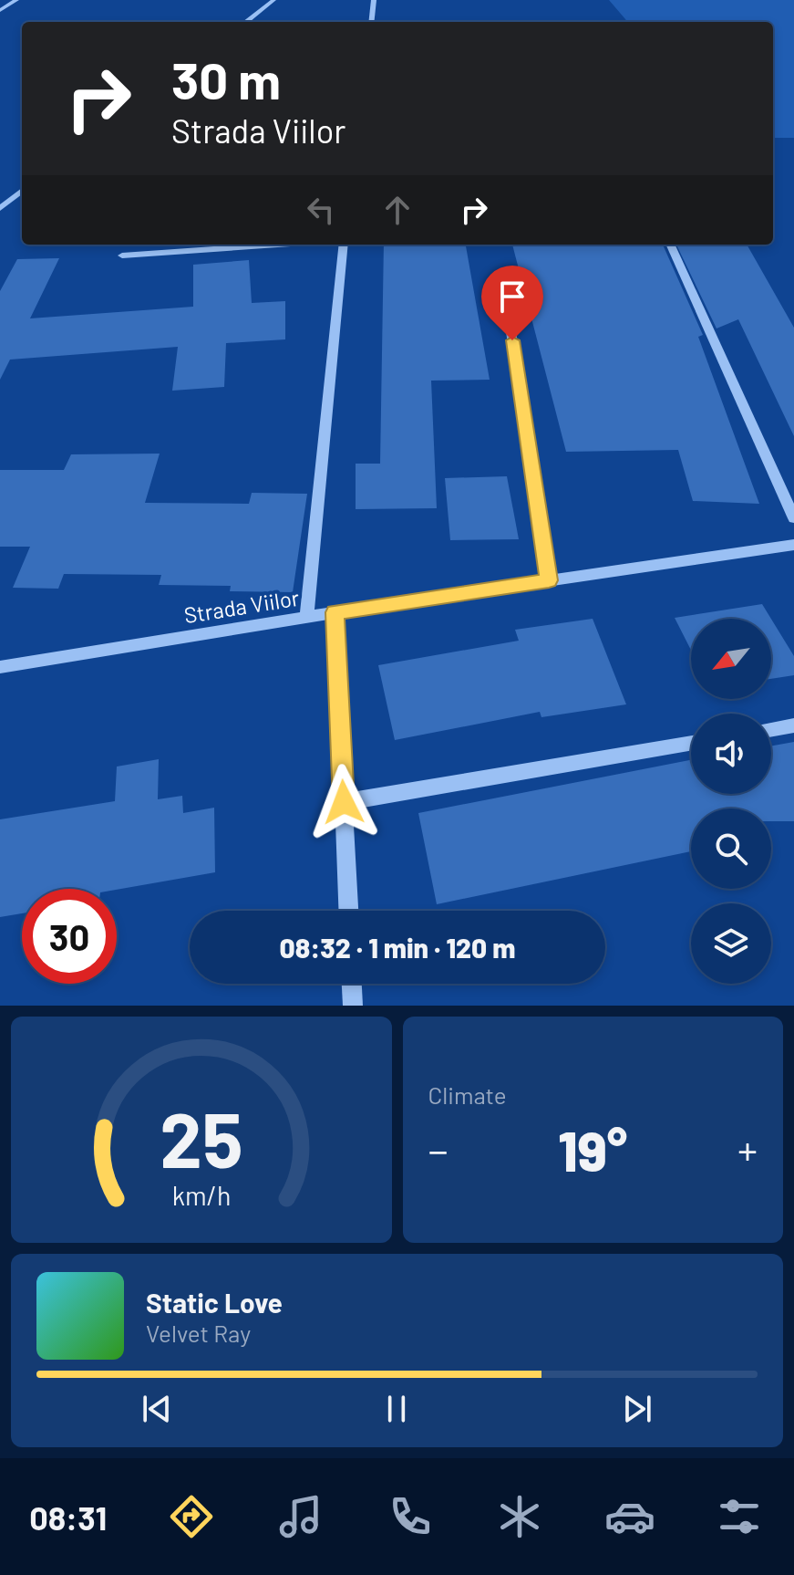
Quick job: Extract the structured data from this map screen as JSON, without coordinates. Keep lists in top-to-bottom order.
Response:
{
  "streets": {
    "street": ["Strada Viilor"]
  },
  "north": "bottom left",
  "page": {
    "turn": ["30 m", "Strada Viilor"],
    "limit": "30",
    "trip": "08:32 · 1 min · 120 m",
    "tile": "Climate",
    "heat": ["−", "19°", "+"],
    "song": ["Static Love", "Velvet Ray"],
    "tabs": "08:31",
    "gauge": ["25", "km/h"]
  }
}
